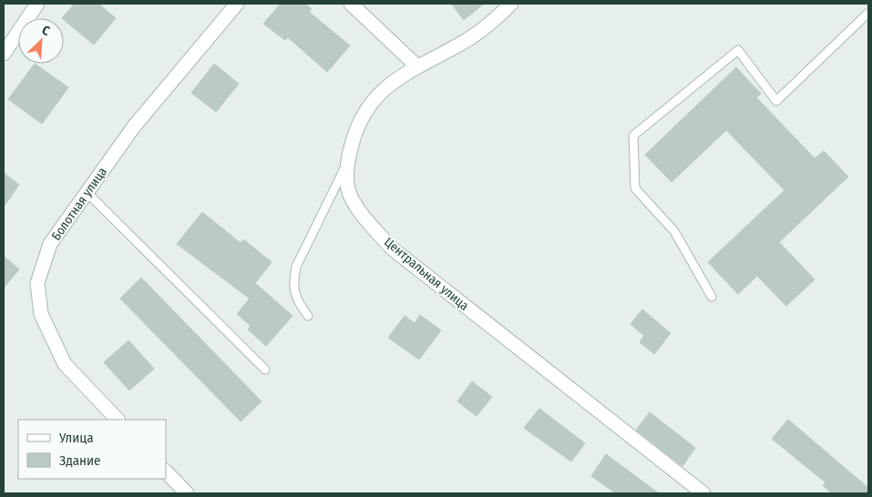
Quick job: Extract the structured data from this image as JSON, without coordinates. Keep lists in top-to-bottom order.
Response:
{
  "streets": {
    "street": ["Болотная улица", "Центральная улица"]
  },
  "legend": ["Улица", "Здание"],
  "north": "top right"
}
